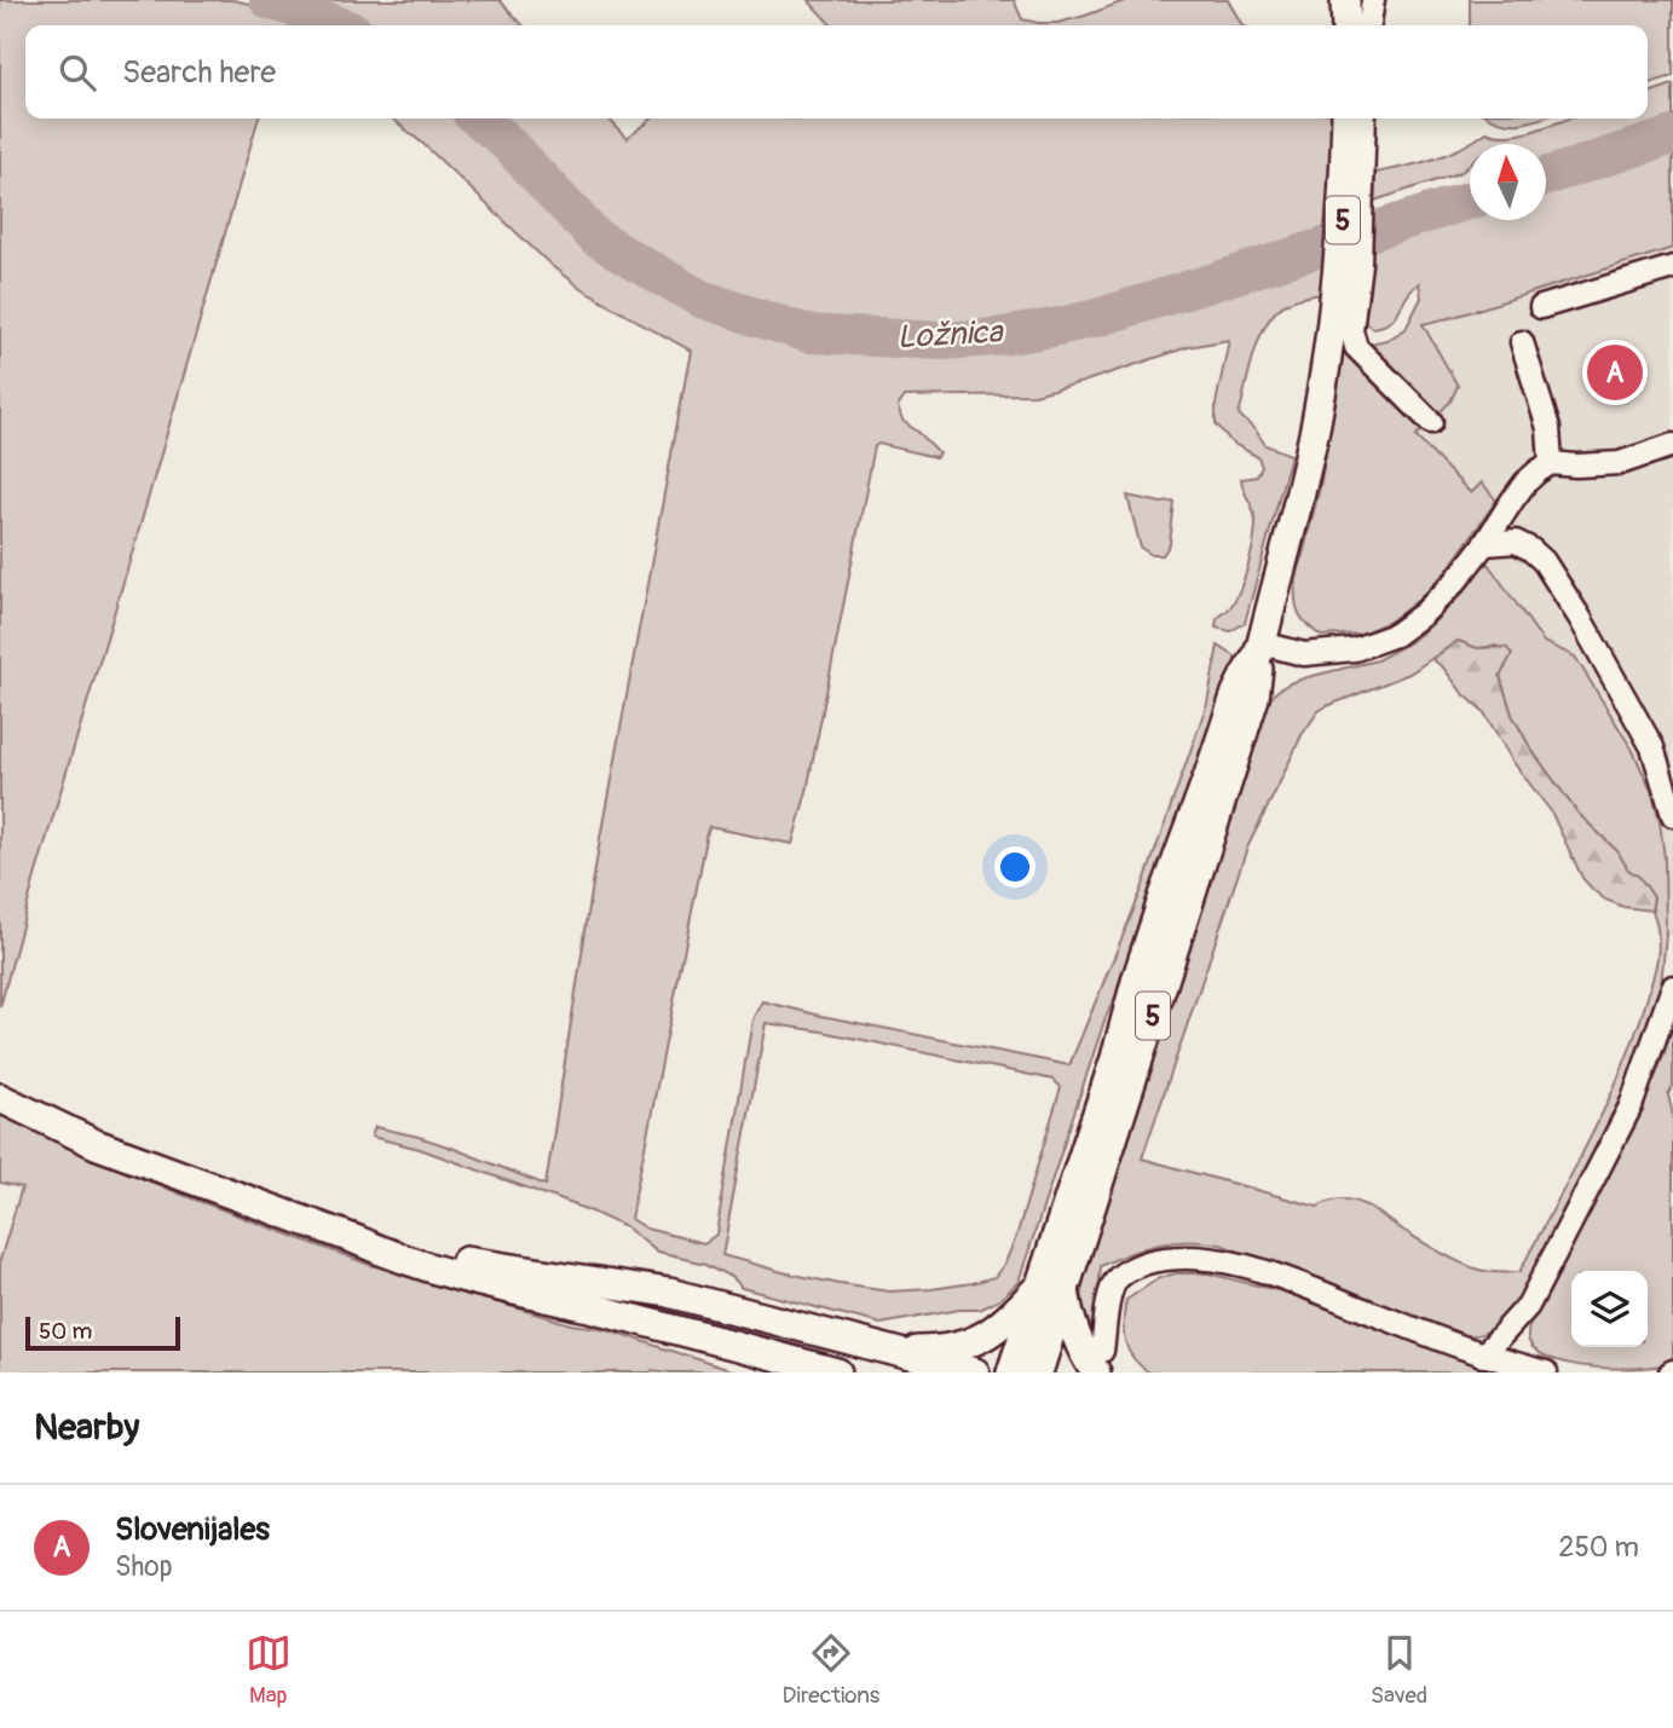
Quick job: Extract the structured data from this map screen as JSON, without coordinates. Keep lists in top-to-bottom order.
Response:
{
  "streets": {
    "main road": ["5"]
  },
  "water": ["Ložnica"],
  "scale_bar": "50 m",
  "north": "top",
  "page": {
    "search": "Search here",
    "pins": "A",
    "scale": "50 m",
    "heading": "Nearby",
    "list": [
      {
        "mark": "A",
        "name": "Slovenijales",
        "note": "Shop",
        "value": "250 m"
      }
    ],
    "nav": ["Map", "Directions", "Saved"]
  }
}
